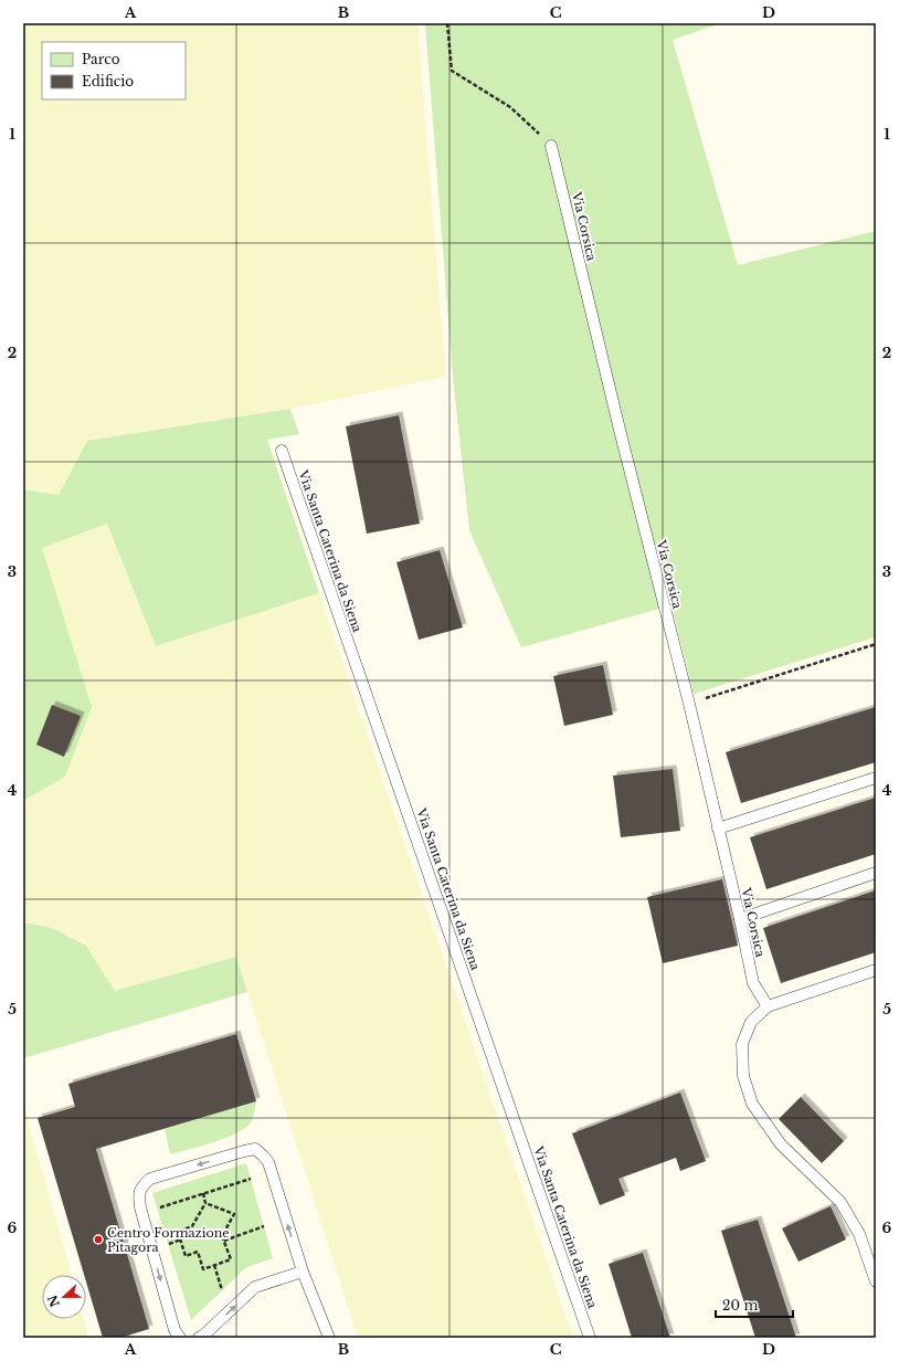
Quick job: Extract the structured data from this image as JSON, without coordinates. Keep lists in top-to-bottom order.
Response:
{
  "streets": {
    "lane": ["Via Corsica", "Via Santa Caterina da Siena"]
  },
  "places": ["Centro Formazione Pitagora"],
  "legend": ["Parco", "Edificio"],
  "scale_bar": "20 m",
  "north": "left",
  "grid": {
    "columns": [
      "A",
      "B",
      "C",
      "D"
    ],
    "rows": [
      "1",
      "2",
      "3",
      "4",
      "5",
      "6"
    ]
  }
}
